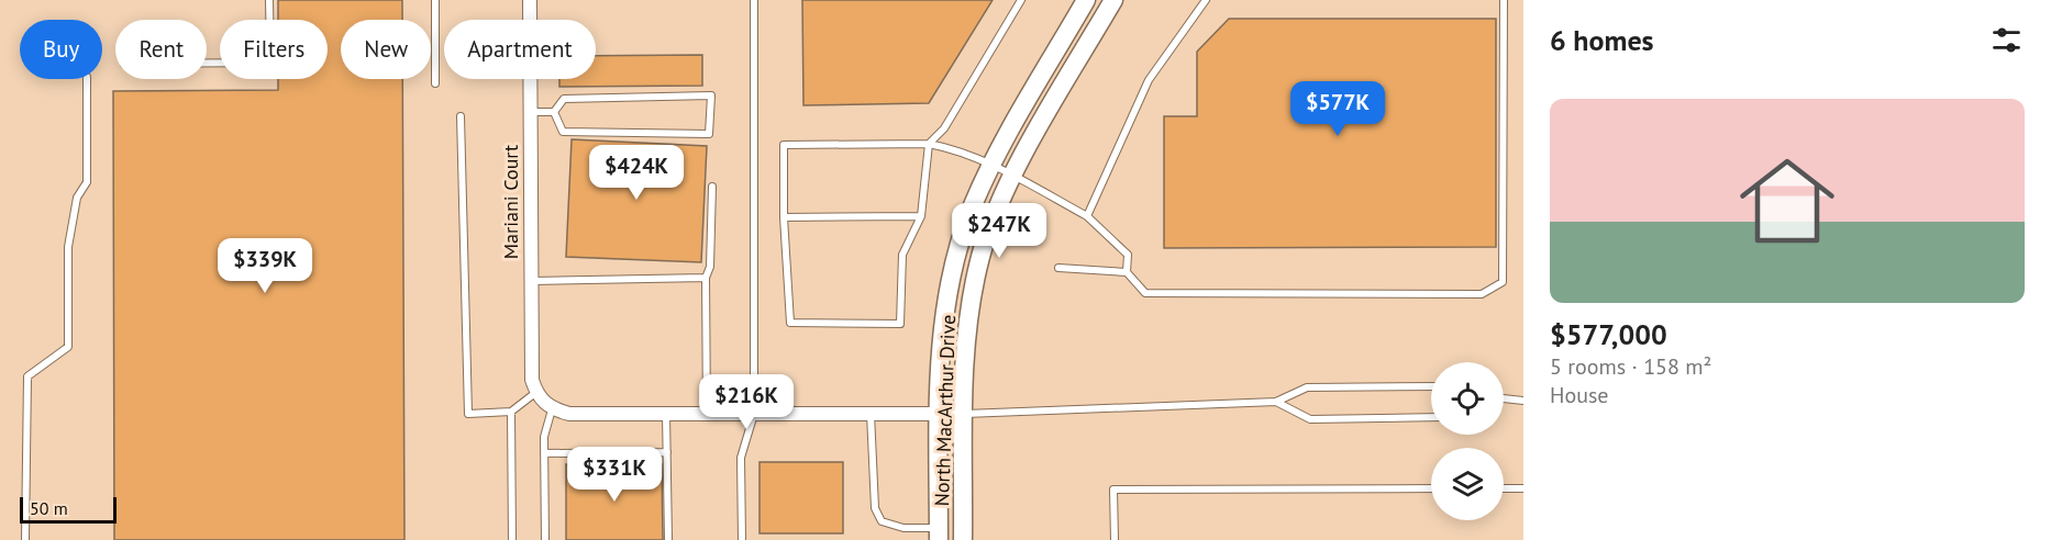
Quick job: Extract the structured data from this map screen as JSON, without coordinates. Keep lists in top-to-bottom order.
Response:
{
  "streets": {
    "main road": ["North MacArthur Drive"],
    "street": ["Mariani Court"]
  },
  "scale_bar": "50 m",
  "page": {
    "heading": "6 homes",
    "chip": [
      "Buy",
      "Rent",
      "Filters",
      "New",
      "Apartment"
    ],
    "list": [
      {
        "name": "$577,000",
        "note": "5 rooms · 158 m² · House"
      }
    ],
    "price": [
      "$577K",
      "$424K",
      "$247K",
      "$339K",
      "$216K",
      "$331K"
    ],
    "scale": "50 m"
  }
}
